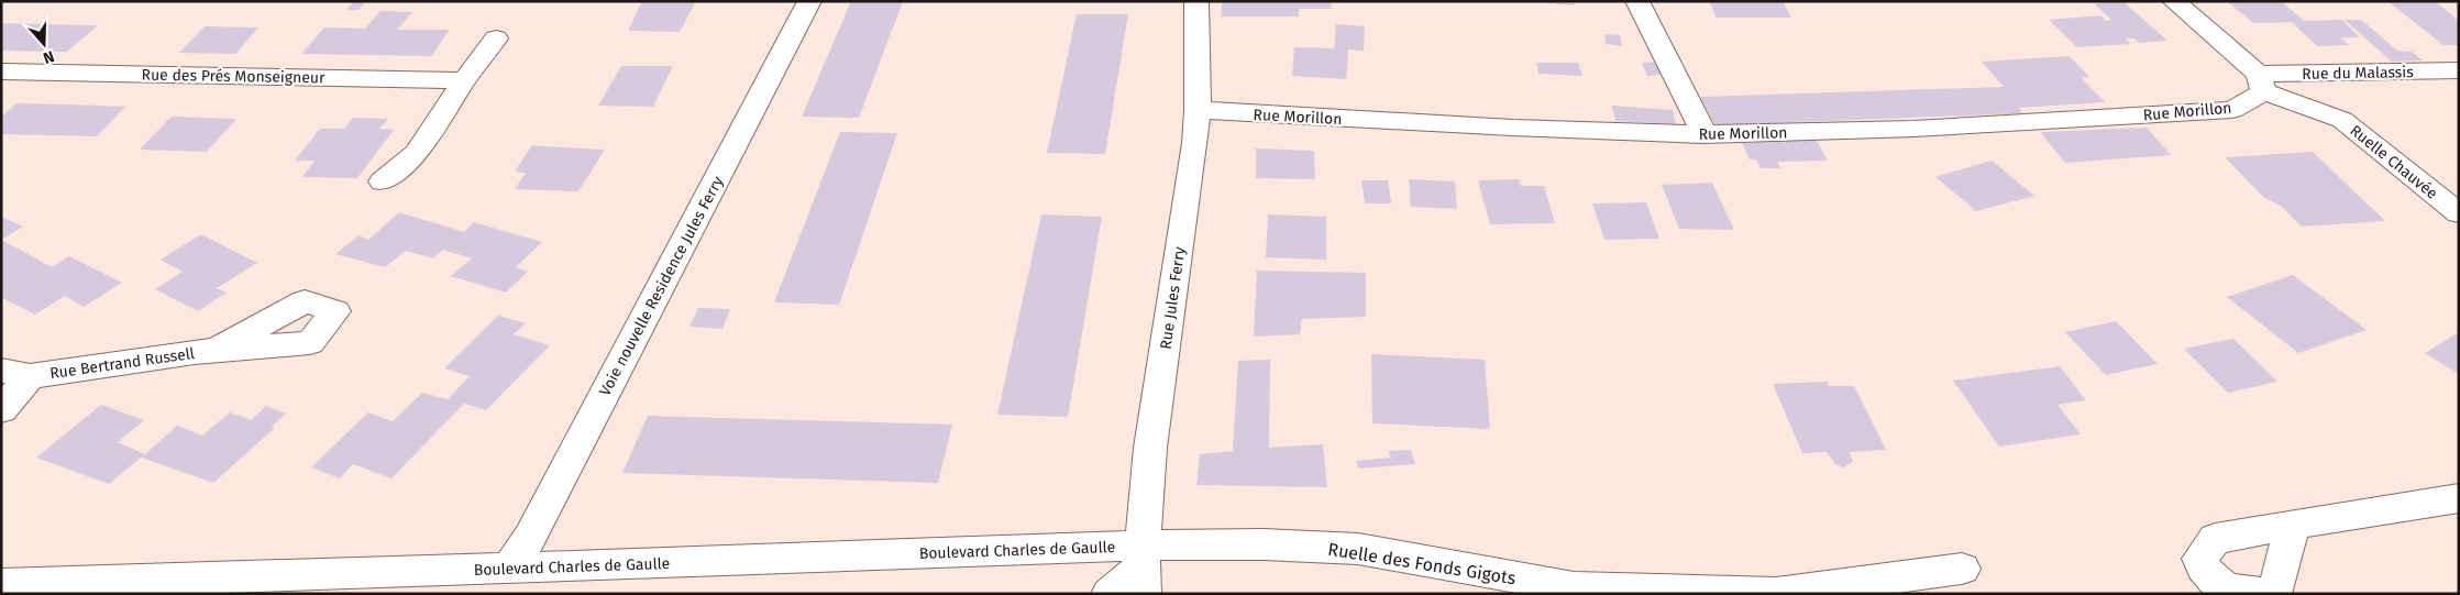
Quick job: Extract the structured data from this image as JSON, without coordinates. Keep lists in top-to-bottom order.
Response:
{
  "streets": {
    "street": [
      "Rue du Malassis",
      "Rue des Prés Monseigneur",
      "Rue Morillon",
      "Ruelle Chauvée",
      "Voie nouvelle Residence Jules Ferry",
      "Rue Jules Ferry",
      "Rue Bertrand Russell",
      "Boulevard Charles de Gaulle",
      "Ruelle des Fonds Gigots"
    ]
  },
  "crossings": [
    ["Rue du Malassis", "Rue Morillon"],
    ["Rue du Malassis", "Ruelle Chauvée"],
    ["Rue Morillon", "Ruelle Chauvée"],
    ["Rue Morillon", "Rue Jules Ferry"],
    ["Voie nouvelle Residence Jules Ferry", "Boulevard Charles de Gaulle"],
    ["Rue Jules Ferry", "Boulevard Charles de Gaulle"],
    ["Rue Jules Ferry", "Ruelle des Fonds Gigots"],
    ["Boulevard Charles de Gaulle", "Ruelle des Fonds Gigots"]
  ],
  "north": "bottom"
}
